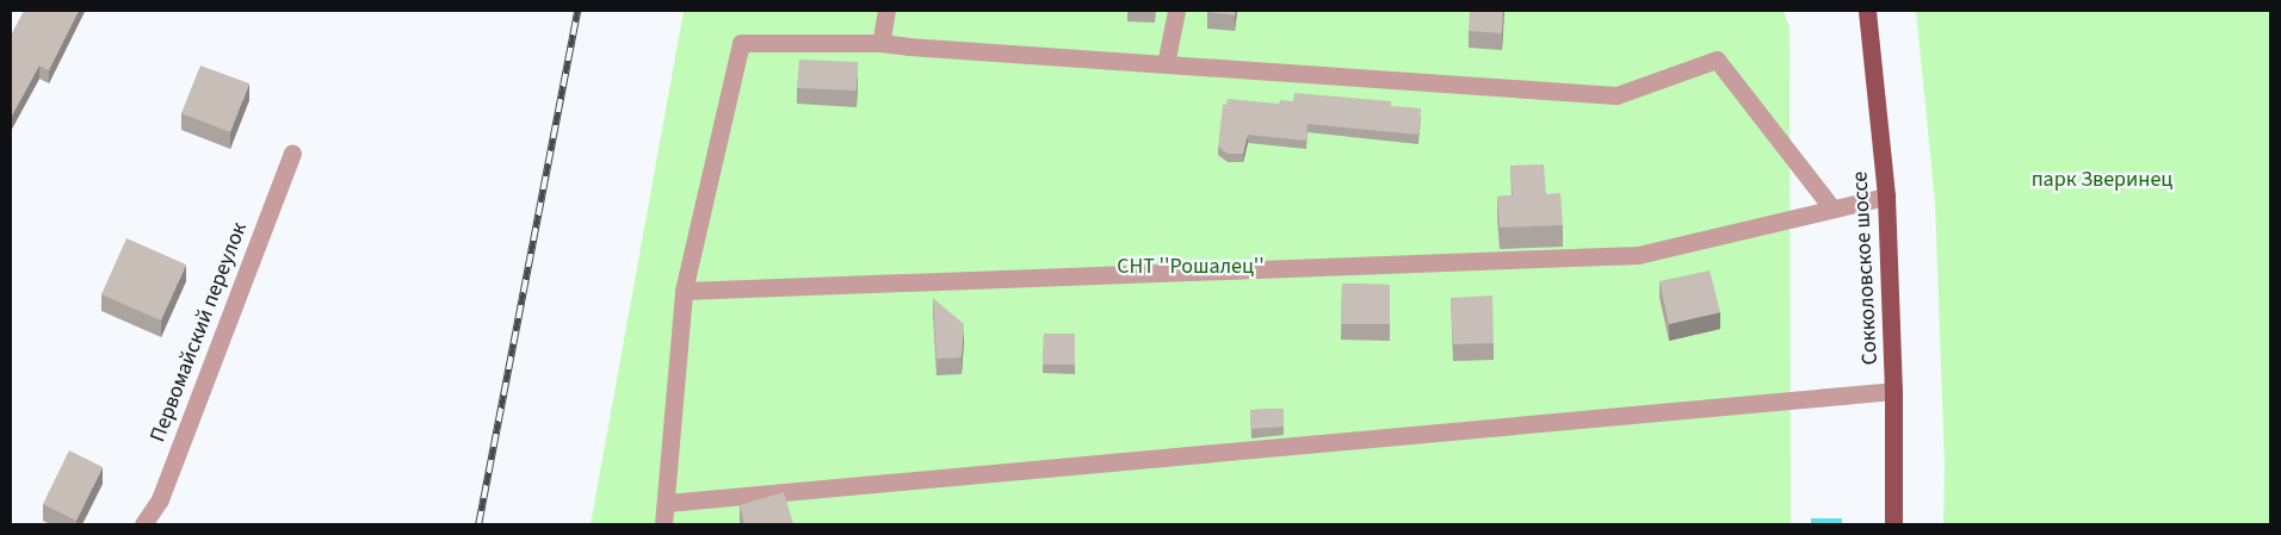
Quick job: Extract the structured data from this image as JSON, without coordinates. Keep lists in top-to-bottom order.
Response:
{
  "streets": {
    "main road": ["Сокколовское шоссе"],
    "street": ["Первомайский переулок"]
  },
  "parks": ["парк Зверинец", "СНТ ''Рошалец''"]
}
